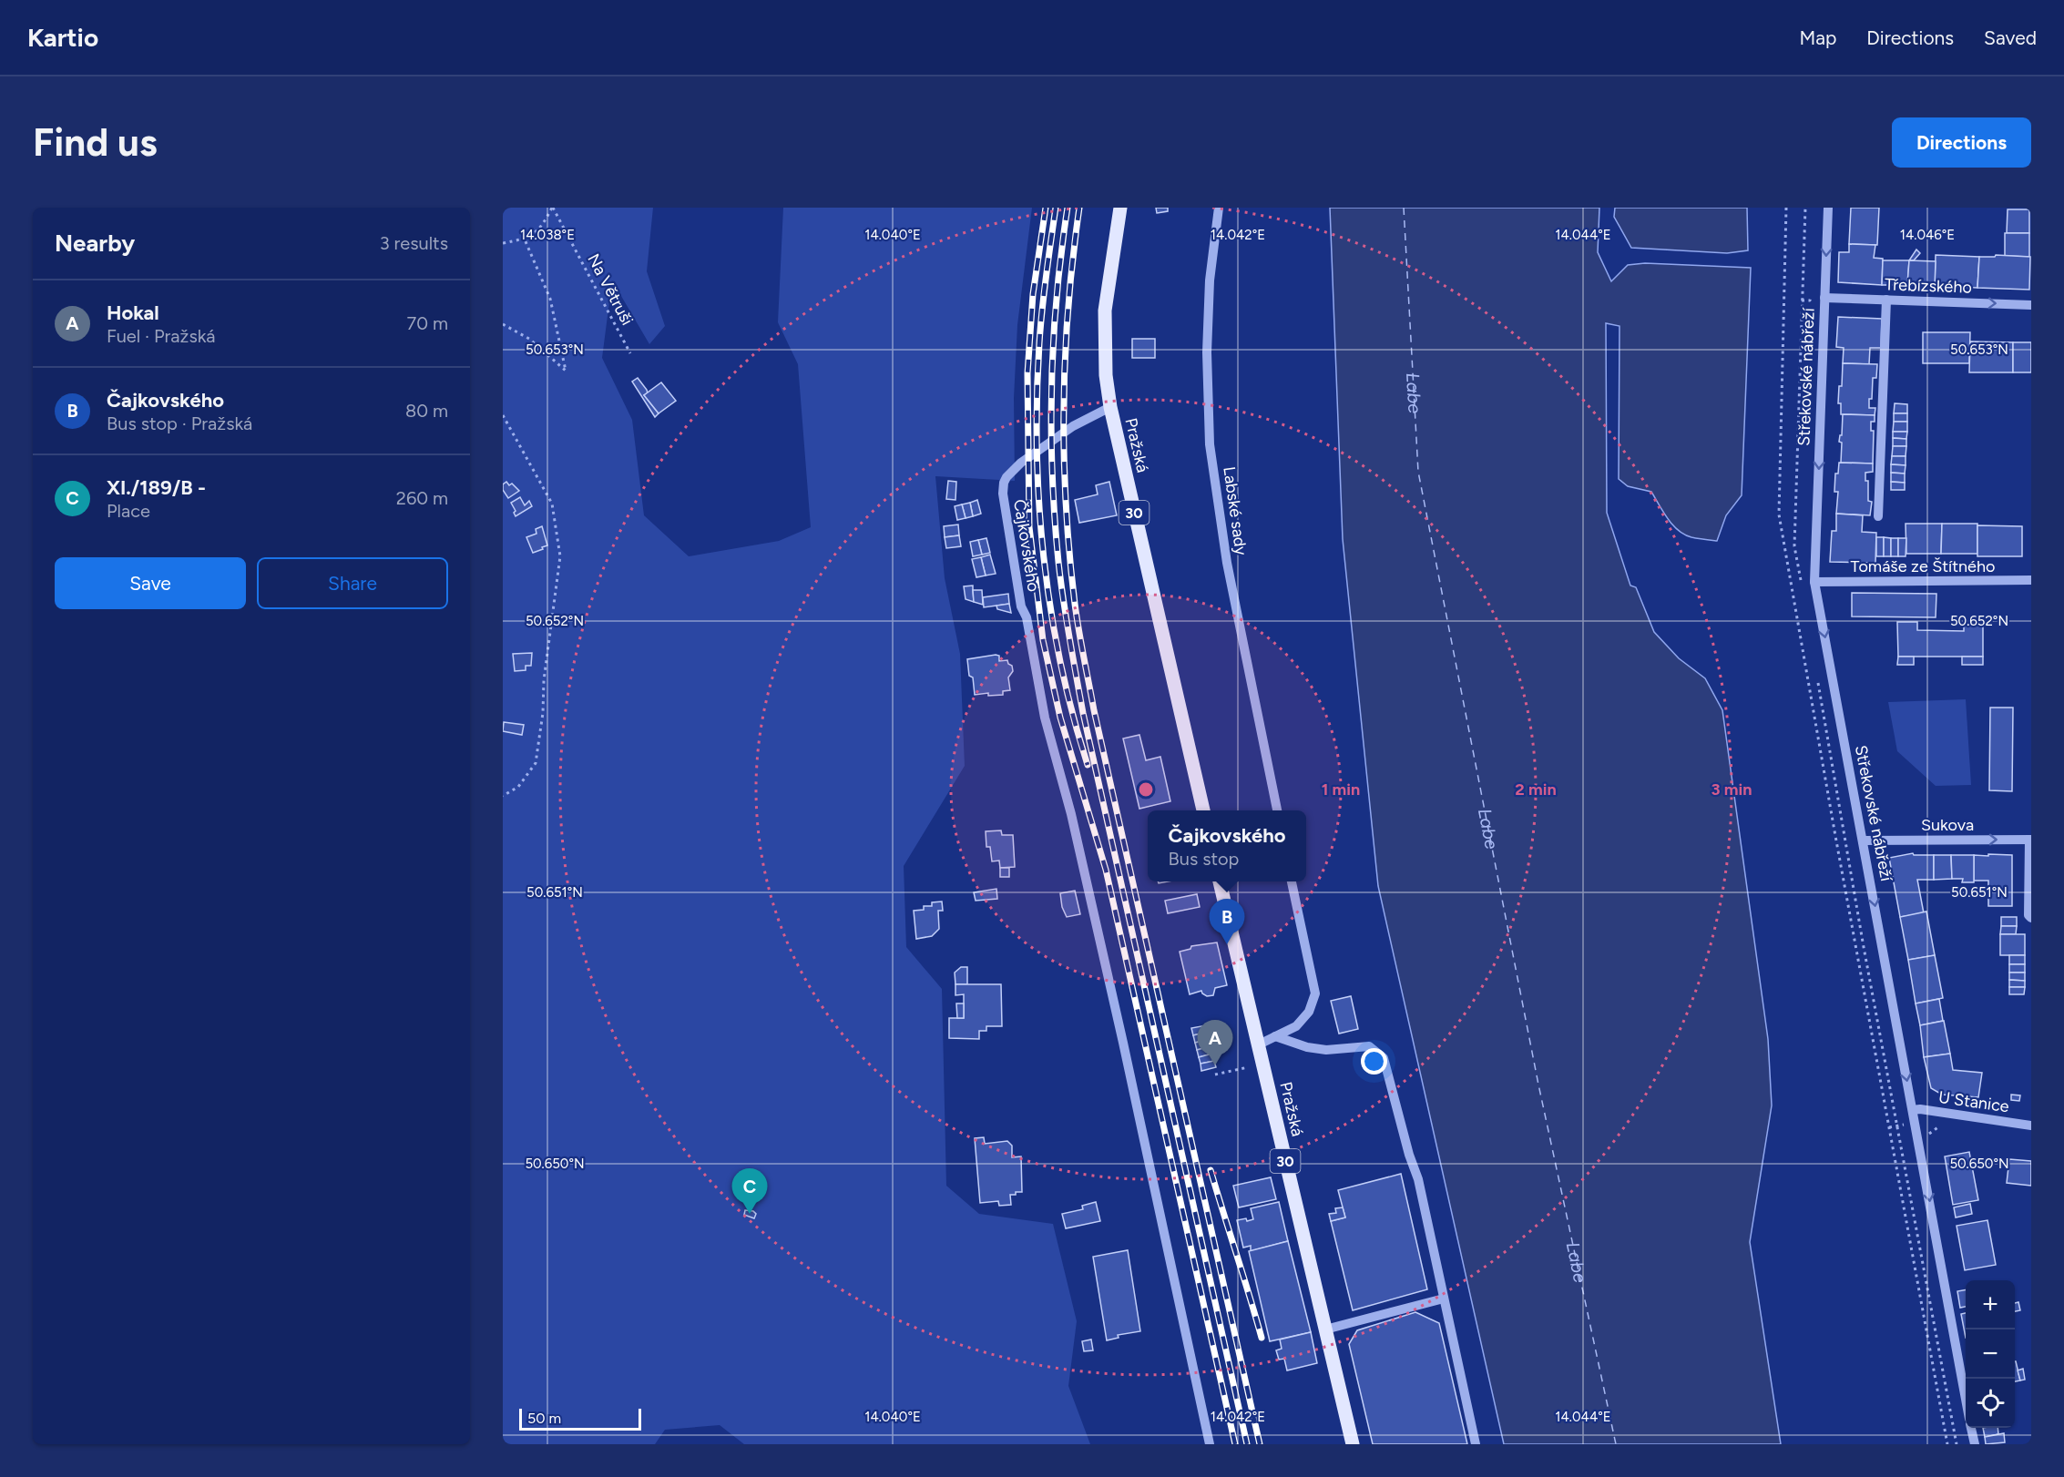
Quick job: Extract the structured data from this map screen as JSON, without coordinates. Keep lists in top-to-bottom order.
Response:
{
  "streets": {
    "main road": ["Pražská", "30"],
    "street": [
      "Třebízského",
      "Střekovské nábřeží",
      "Labské sady",
      "Čajkovského",
      "Tomáše ze Štítného",
      "Sukova",
      "U Stanice"
    ],
    "path": ["Na Větruši"]
  },
  "crossings": [
    ["Třebízského", "Střekovské nábřeží"],
    ["Střekovské nábřeží", "Tomáše ze Štítného"],
    ["Střekovské nábřeží", "Sukova"],
    ["Střekovské nábřeží", "U Stanice"],
    ["Pražská", "Čajkovského"]
  ],
  "one_way": ["Třebízského", "Střekovské nábřeží", "Sukova"],
  "water": ["Labe"],
  "scale_bar": "50 m",
  "page": {
    "header": "Kartio",
    "nav": ["Map", "Directions", "Saved"],
    "buttons": [
      "Directions",
      ["Save", "Share"]
    ],
    "title": "Find us",
    "heading": ["Nearby", "3 results"],
    "list": [
      {
        "mark": "A",
        "name": "Hokal",
        "note": "Fuel · Pražská",
        "value": "70 m"
      },
      {
        "mark": "B",
        "name": "Čajkovského",
        "note": "Bus stop · Pražská",
        "value": "80 m"
      },
      {
        "mark": "C",
        "name": "XI./189/B -",
        "note": "Place",
        "value": "260 m"
      }
    ],
    "popup": ["Čajkovského", "Bus stop"],
    "pins": ["B", "A", "C"],
    "map_buttons": ["+", "−"],
    "scale": "50 m"
  },
  "coordinates": [
    "14.038°E",
    "14.040°E",
    "14.042°E",
    "14.044°E",
    "14.046°E",
    "50.653°N",
    "50.652°N",
    "50.651°N",
    "50.650°N"
  ],
  "rings": ["1 min", "2 min", "3 min"]
}
